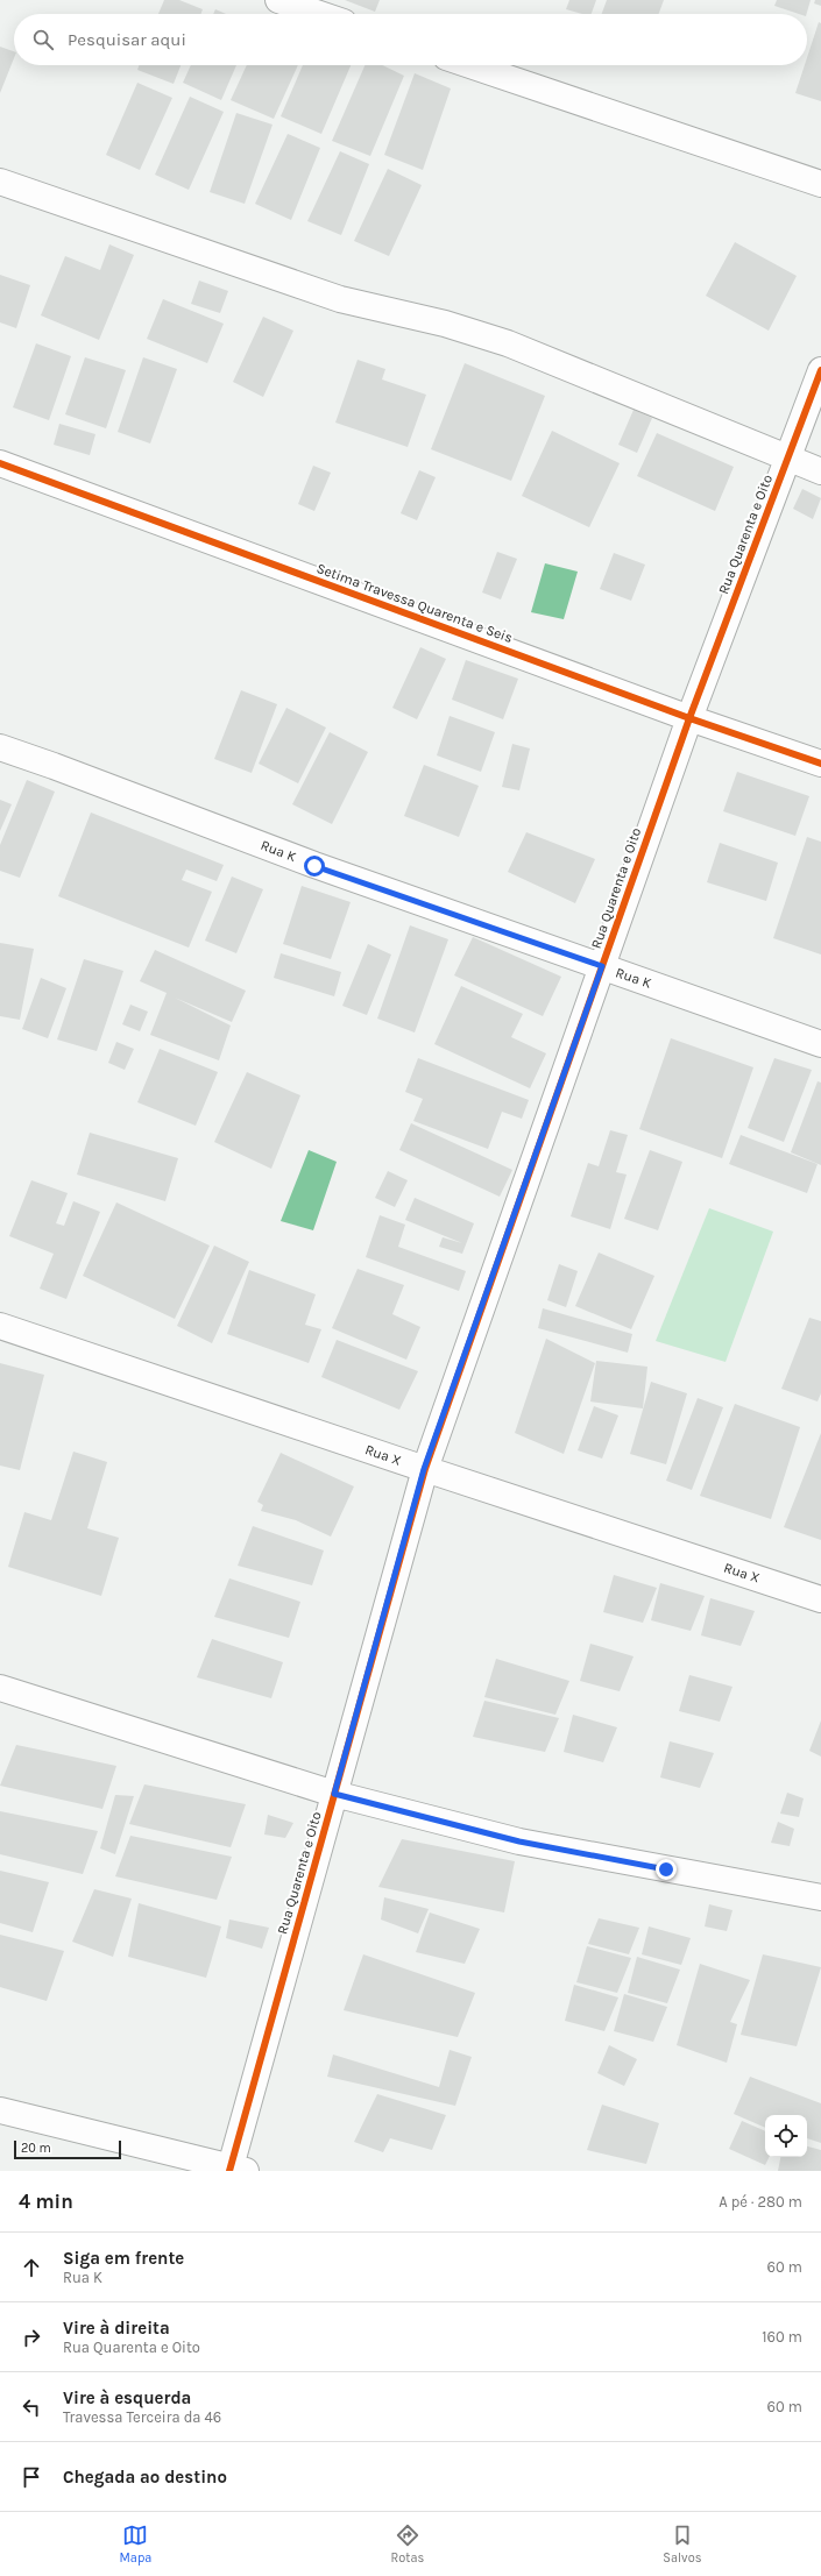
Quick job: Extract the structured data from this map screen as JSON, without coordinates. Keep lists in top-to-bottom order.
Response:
{
  "streets": {
    "street": [
      "Rua Quarenta e Oito",
      "Setima Travessa Quarenta e Seis",
      "Rua K",
      "Rua X"
    ]
  },
  "crossings": [
    ["Rua Quarenta e Oito", "Setima Travessa Quarenta e Seis"],
    ["Rua Quarenta e Oito", "Rua K"],
    ["Rua Quarenta e Oito", "Rua X"]
  ],
  "scale_bar": "20 m",
  "page": {
    "search": "Pesquisar aqui",
    "scale": "20 m",
    "heading": ["4 min", "A pé · 280 m"],
    "list": [
      ["Siga em frente", "Rua K", "60 m"],
      ["Vire à direita", "Rua Quarenta e Oito", "160 m"],
      ["Vire à esquerda", "Travessa Terceira da 46", "60 m"],
      "Chegada ao destino"
    ],
    "nav": ["Mapa", "Rotas", "Salvos"]
  }
}
